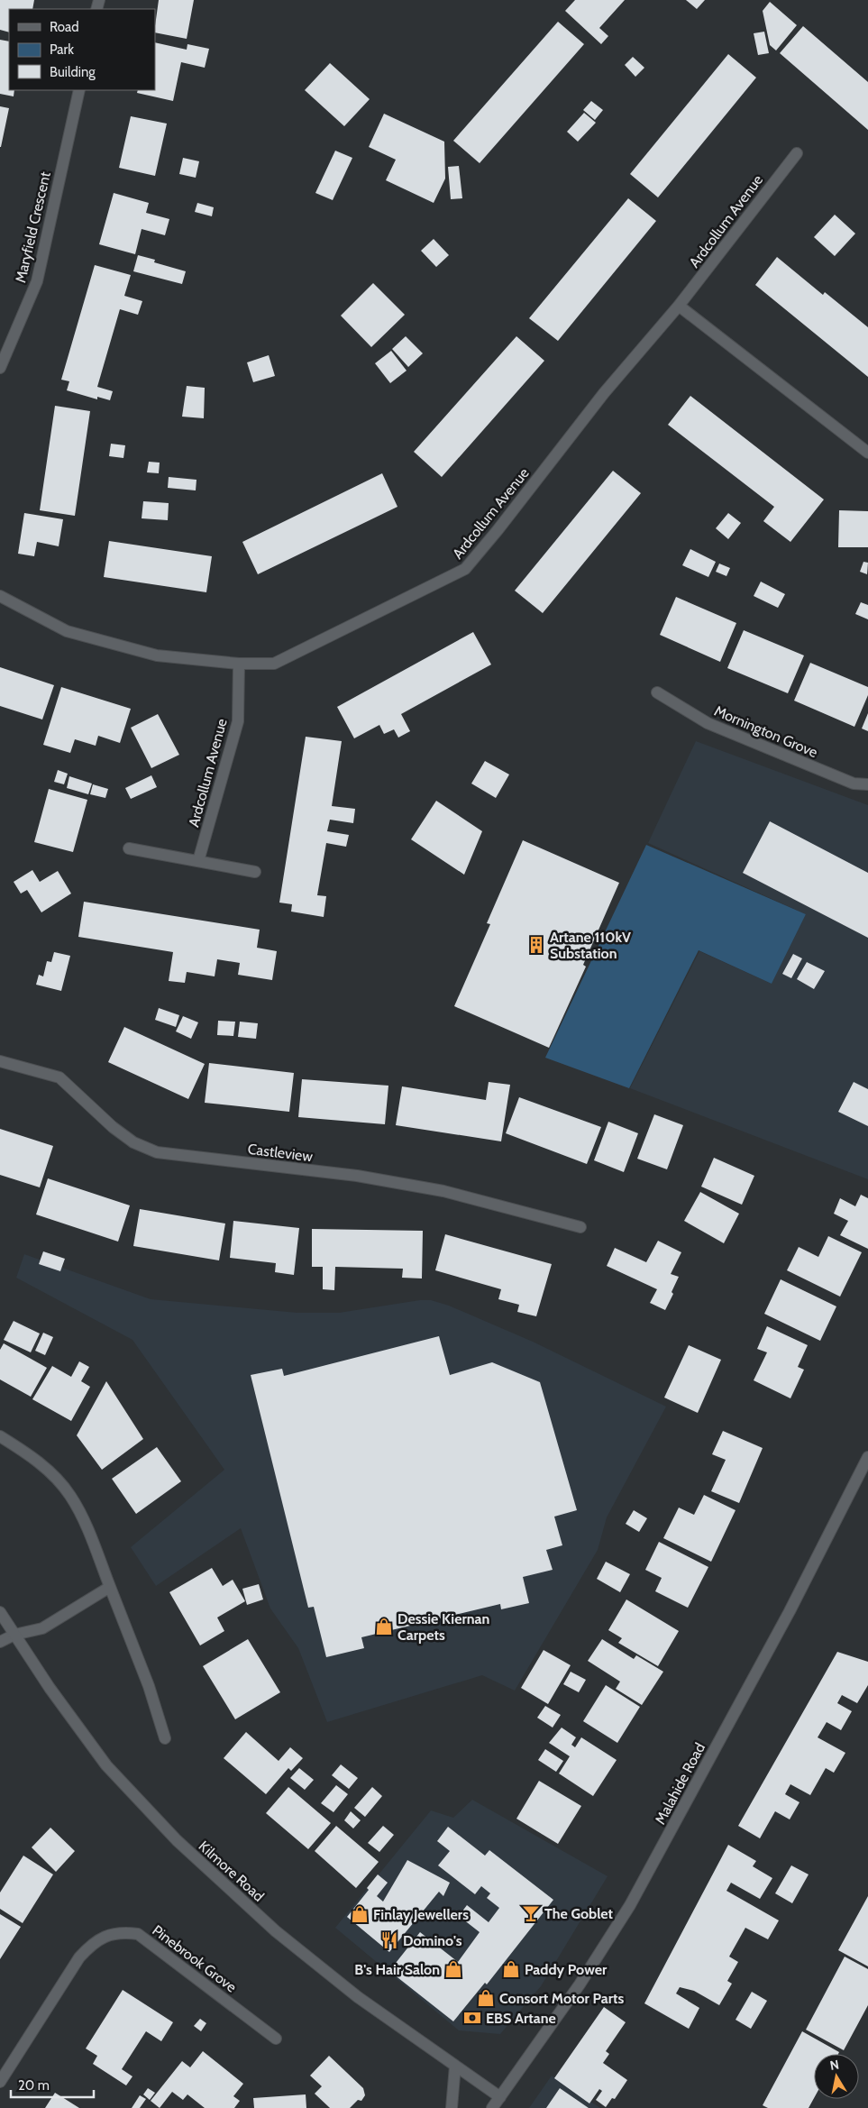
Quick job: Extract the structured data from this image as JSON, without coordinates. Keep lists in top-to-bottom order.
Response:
{
  "streets": {
    "street": [
      "Ardcollum Avenue",
      "Maryfield Crescent",
      "Mornington Grove",
      "Castleview",
      "Malahide Road",
      "Kilmore Road",
      "Pinebrook Grove"
    ]
  },
  "crossings": [
    ["Malahide Road", "Kilmore Road"]
  ],
  "places": {
    "building": ["Artane 110kV Substation"],
    "shop": [
      "Dessie Kiernan Carpets",
      "Finlay Jewellers",
      "B's Hair Salon",
      "Paddy Power",
      "Consort Motor Parts"
    ],
    "bar": ["The Goblet"],
    "restaurant": ["Domino's"],
    "bank": ["EBS Artane"]
  },
  "legend": ["Road", "Park", "Building"],
  "scale_bar": "20 m",
  "north": "top"
}
